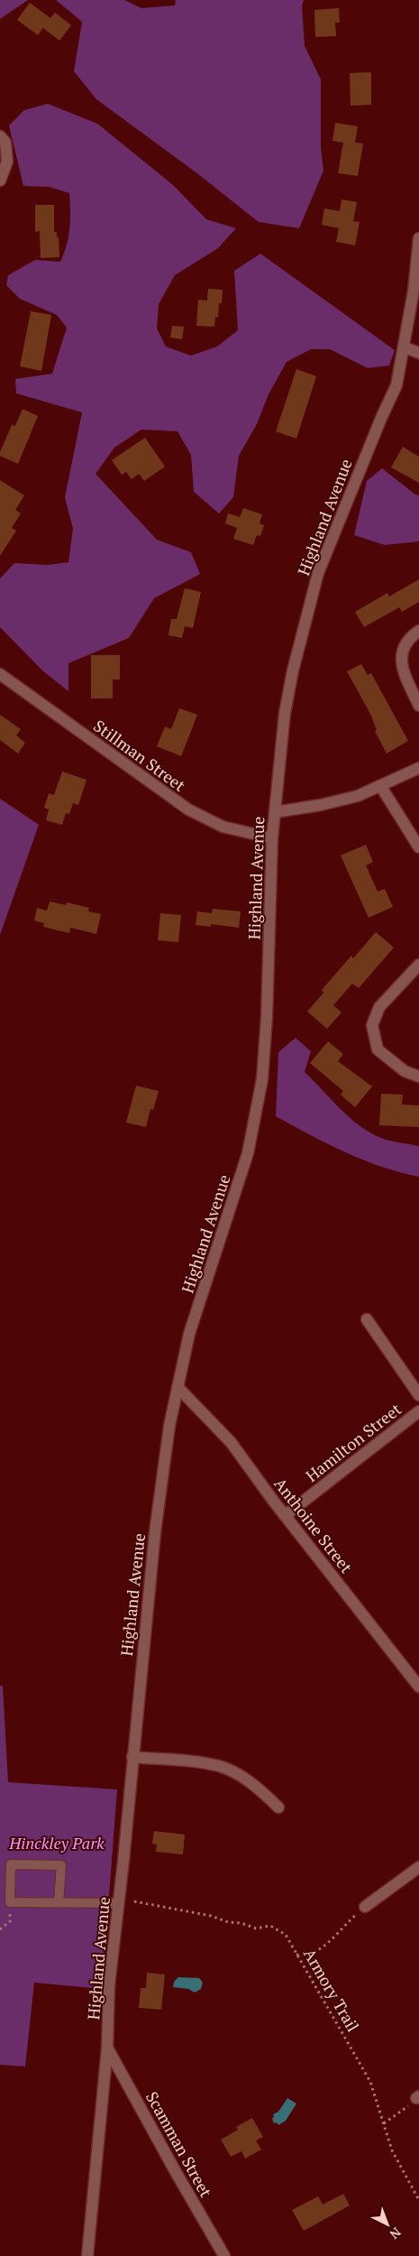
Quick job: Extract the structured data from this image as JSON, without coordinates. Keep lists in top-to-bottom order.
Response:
{
  "streets": {
    "street": [
      "Highland Avenue",
      "Stillman Street",
      "Hamilton Street",
      "Anthoine Street",
      "Scamman Street"
    ],
    "path": ["Armory Trail"]
  },
  "crossings": [
    ["Highland Avenue", "Stillman Street"],
    ["Highland Avenue", "Anthoine Street"],
    ["Highland Avenue", "Scamman Street"],
    ["Hamilton Street", "Anthoine Street"]
  ],
  "parks": ["Hinckley Park"],
  "north": "bottom right"
}
